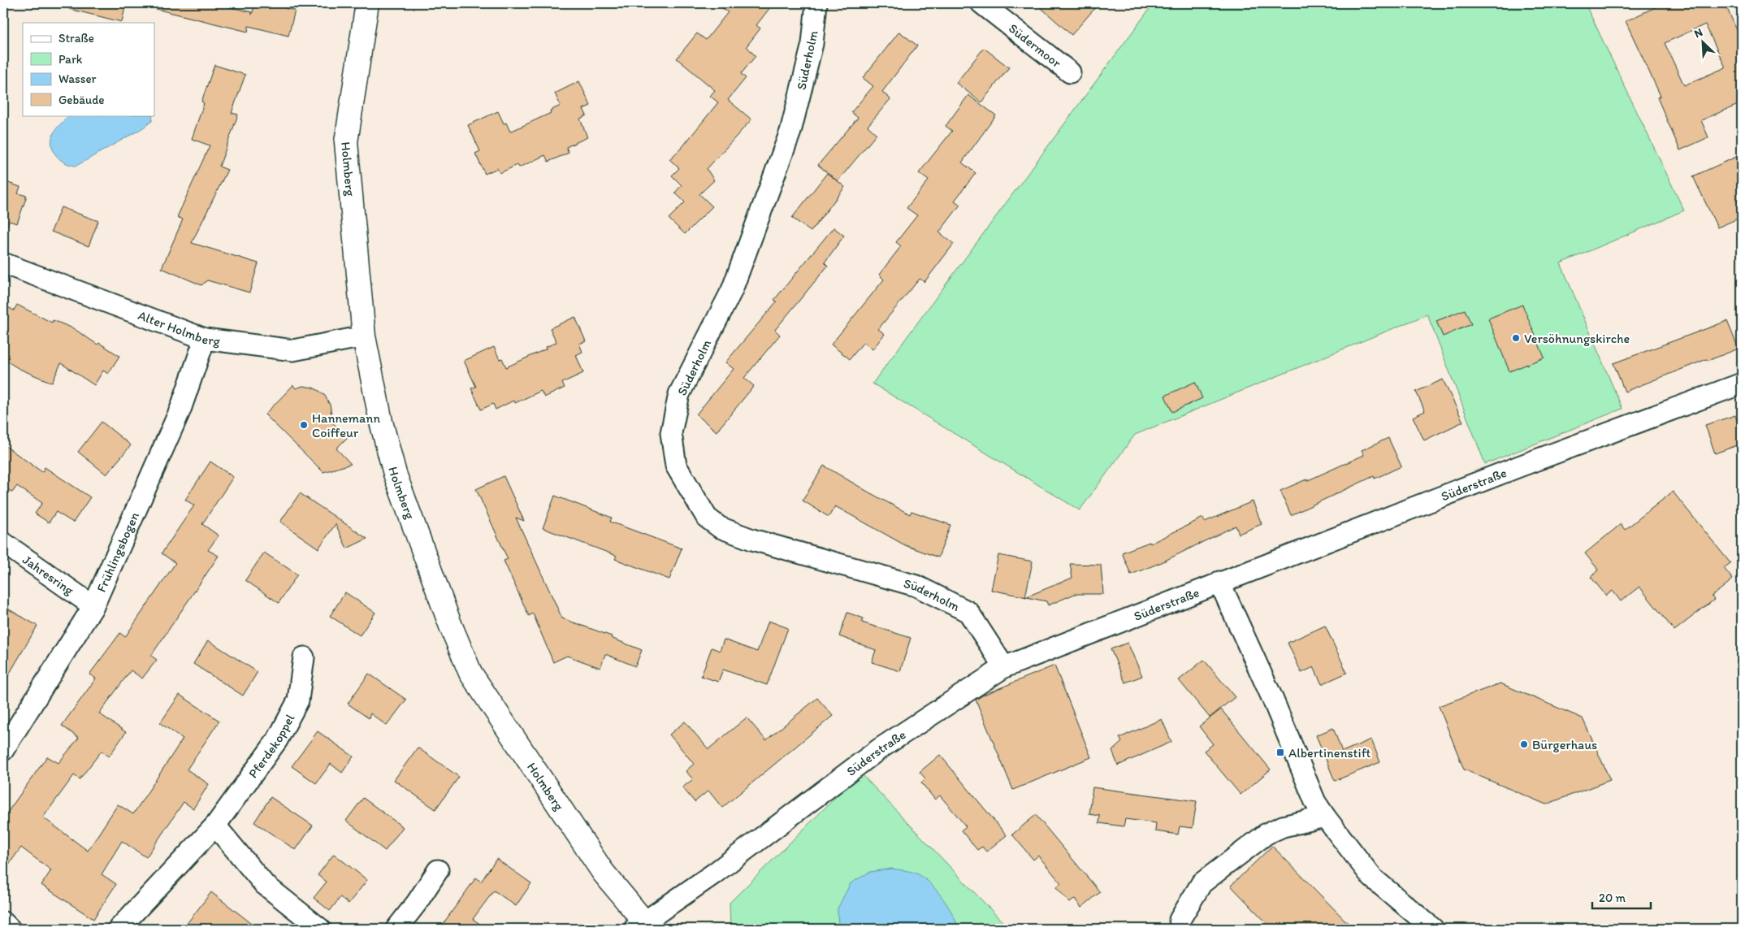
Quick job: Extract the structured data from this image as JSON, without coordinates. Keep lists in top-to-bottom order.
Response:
{
  "streets": {
    "street": [
      "Südermoor",
      "Süderholm",
      "Holmberg",
      "Alter Holmberg",
      "Süderstraße",
      "Frühlingsbogen",
      "Jahresring",
      "Pferdekoppel"
    ]
  },
  "crossings": [
    ["Süderholm", "Süderstraße"],
    ["Holmberg", "Alter Holmberg"],
    ["Holmberg", "Süderstraße"],
    ["Alter Holmberg", "Frühlingsbogen"],
    ["Frühlingsbogen", "Jahresring"]
  ],
  "places": {
    "other": ["Versöhnungskirche", "Hannemann Coiffeur", "Bürgerhaus"],
    "transit": ["Albertinenstift"]
  },
  "legend": [
    "Straße",
    "Park",
    "Wasser",
    "Gebäude"
  ],
  "scale_bar": "20 m",
  "north": "top left"
}
